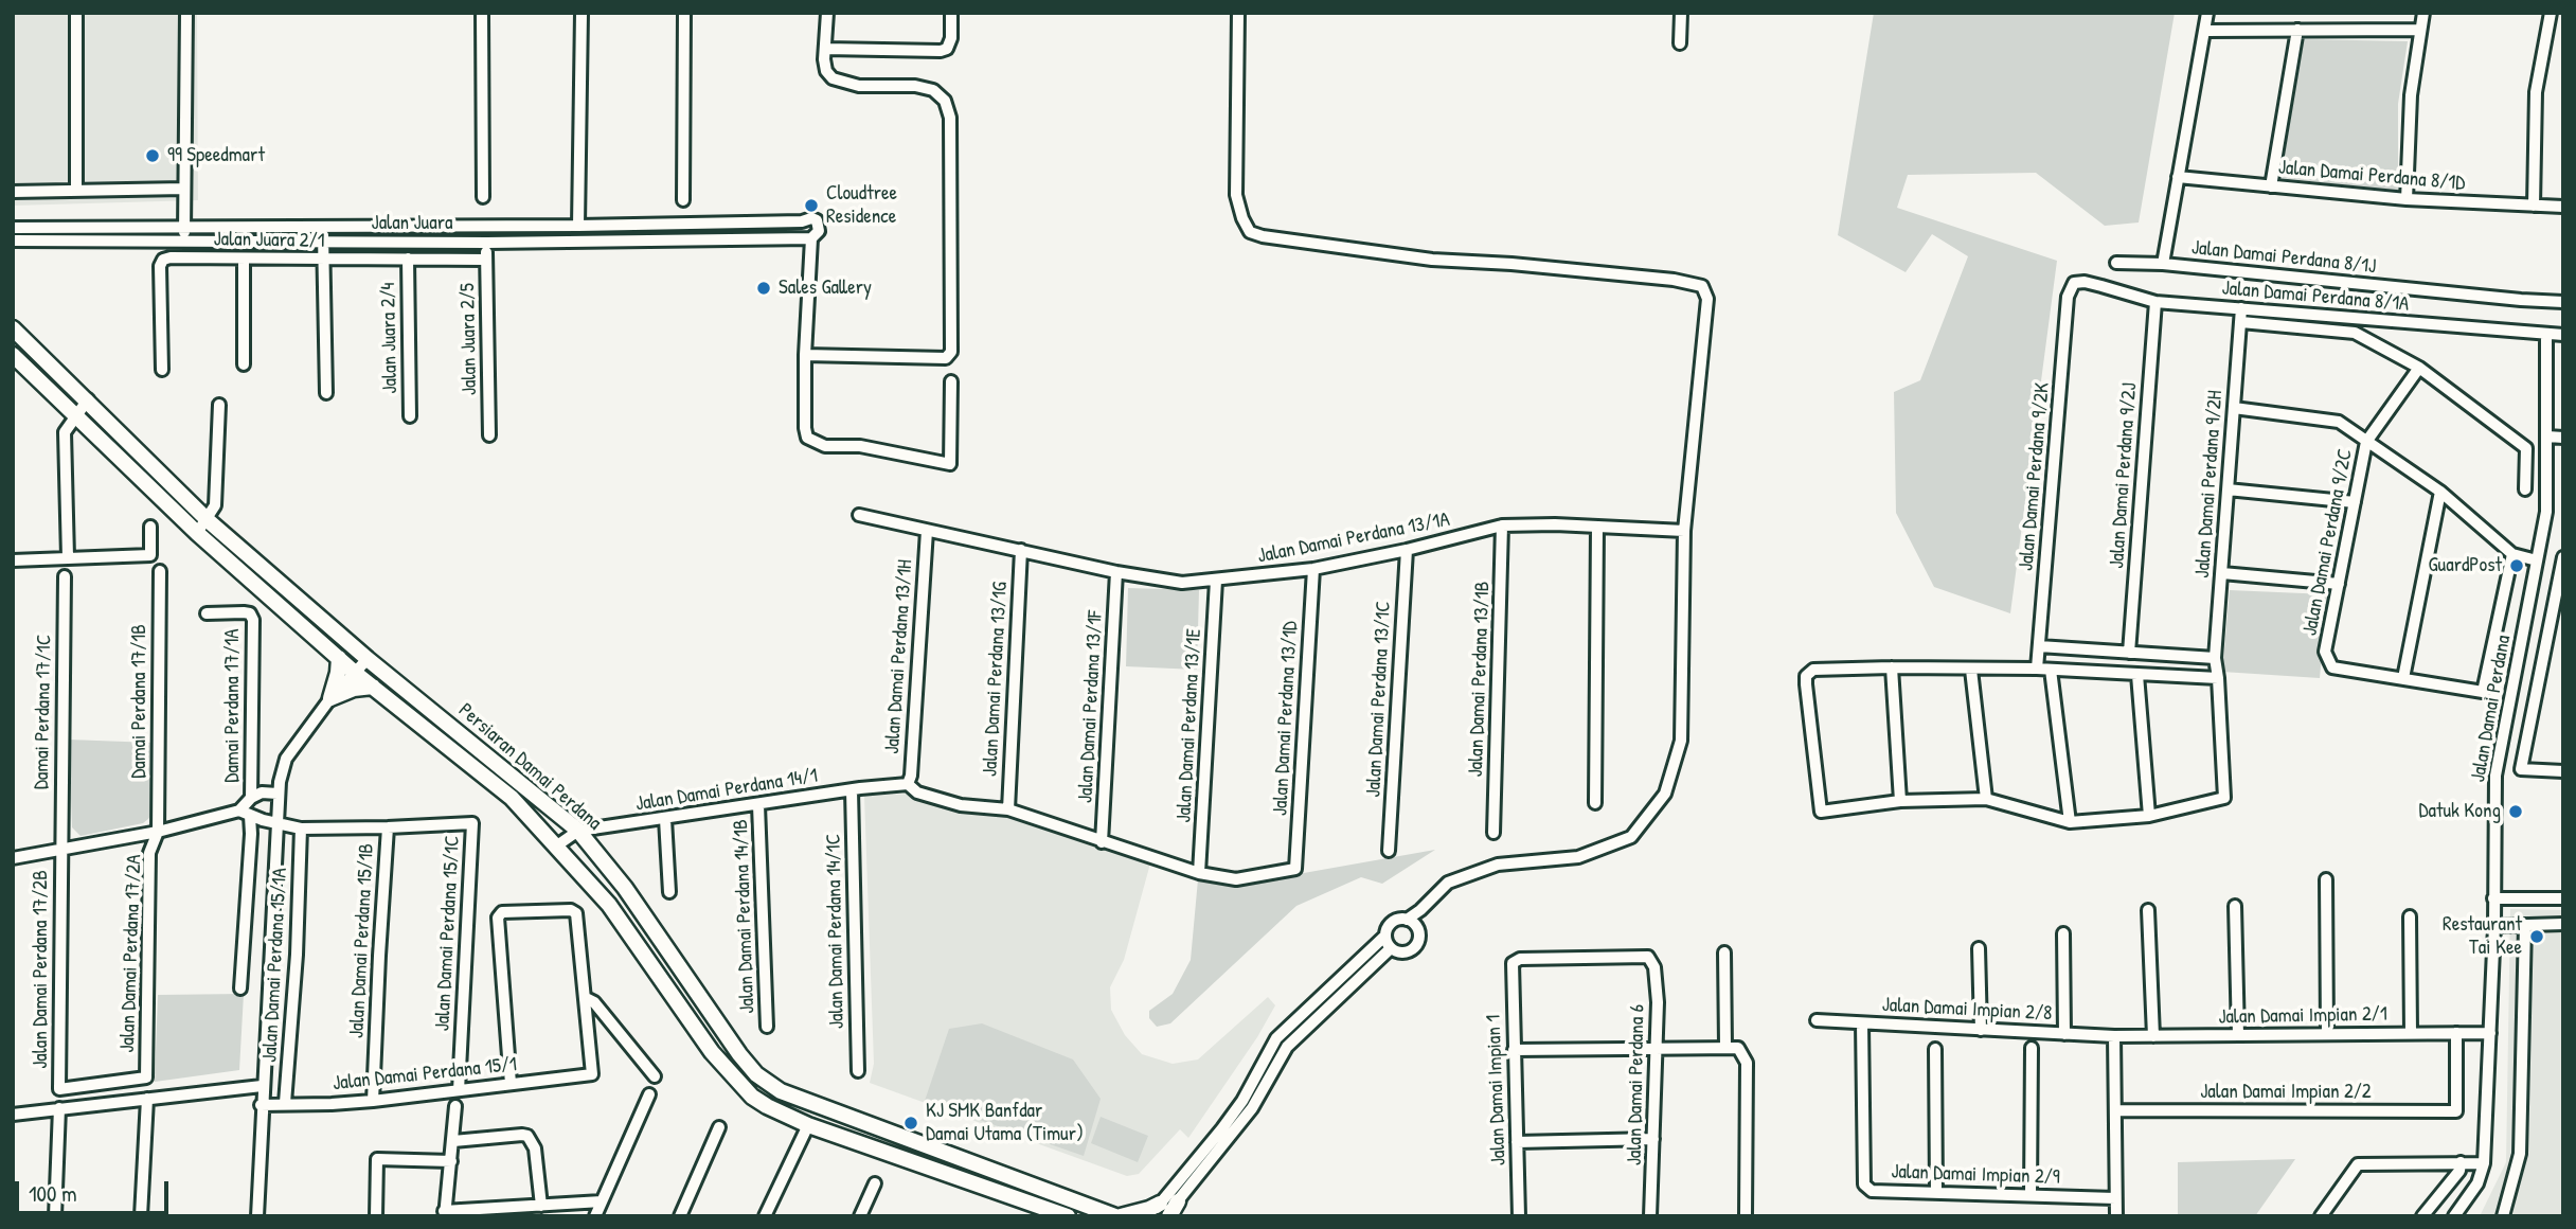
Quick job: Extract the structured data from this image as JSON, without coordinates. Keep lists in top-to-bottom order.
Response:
{
  "streets": {
    "main road": ["Persiaran Damai Perdana"],
    "street": [
      "Jalan Damai Perdana 8/1D",
      "Jalan Juara",
      "Jalan Juara 2/1",
      "Jalan Damai Perdana 8/1J",
      "Jalan Damai Perdana 8/1A",
      "Jalan Juara 2/4",
      "Jalan Juara 2/5",
      "Jalan Damai Perdana 9/2J",
      "Jalan Damai Perdana 9/2K",
      "Jalan Damai Perdana 9/2H",
      "Jalan Damai Perdana 13/1A",
      "Jalan Damai Perdana 9/2C",
      "Jalan Damai Perdana 13/1H",
      "Jalan Damai Perdana 13/1G",
      "Jalan Damai Perdana 13/1B",
      "Jalan Damai Perdana 13/1C",
      "Damai Perdana 17/1B",
      "Damai Perdana 17/1A",
      "Jalan Damai Perdana 13/1F",
      "Jalan Damai Perdana",
      "Damai Perdana 17/1C",
      "Jalan Damai Perdana 13/1D",
      "Jalan Damai Perdana 13/1E",
      "Jalan Damai Perdana 14/1",
      "Jalan Damai Perdana 14/1B",
      "Jalan Damai Perdana 14/1C",
      "Jalan Damai Perdana 15/1C",
      "Jalan Damai Perdana 15/1B",
      "Jalan Damai Perdana 17/2A",
      "Jalan Damai Perdana 15/1A",
      "Jalan Damai Perdana 17/2B",
      "Jalan Damai Impian 2/8",
      "Jalan Damai Impian 2/1",
      "Jalan Damai Perdana 15/1",
      "Jalan Damai Perdana 6",
      "Jalan Damai Impian 1",
      "Jalan Damai Impian 2/2",
      "Jalan Damai Impian 2/9"
    ]
  },
  "crossings": [
    ["Jalan Damai Perdana 8/1D", "Jalan Damai Perdana 8/1J"],
    ["Jalan Juara", "Jalan Juara 2/5"],
    ["Jalan Juara 2/1", "Jalan Juara 2/4"],
    ["Jalan Juara 2/1", "Jalan Juara 2/5"],
    ["Jalan Damai Perdana 8/1A", "Jalan Damai Perdana 9/2J"],
    ["Jalan Damai Perdana 8/1A", "Jalan Damai Perdana 9/2K"],
    ["Jalan Damai Perdana 8/1A", "Jalan Damai Perdana 9/2H"],
    ["Jalan Damai Perdana 8/1A", "Jalan Damai Perdana"],
    ["Jalan Damai Perdana 13/1A", "Jalan Damai Perdana 13/1H"],
    ["Jalan Damai Perdana 13/1A", "Jalan Damai Perdana 13/1G"],
    ["Jalan Damai Perdana 13/1A", "Jalan Damai Perdana 13/1B"],
    ["Jalan Damai Perdana 13/1A", "Jalan Damai Perdana 13/1C"],
    ["Jalan Damai Perdana 13/1A", "Jalan Damai Perdana 13/1F"],
    ["Jalan Damai Perdana 13/1A", "Jalan Damai Perdana 13/1D"],
    ["Jalan Damai Perdana 13/1A", "Jalan Damai Perdana 13/1E"],
    ["Jalan Damai Perdana 13/1H", "Jalan Damai Perdana 14/1"],
    ["Damai Perdana 17/1B", "Jalan Damai Perdana 17/2A"],
    ["Jalan Damai Perdana", "Jalan Damai Impian 2/1"],
    ["Damai Perdana 17/1C", "Jalan Damai Perdana 17/2B"],
    ["Jalan Damai Perdana 13/1D", "Jalan Damai Perdana 13/1E"],
    ["Persiaran Damai Perdana", "Jalan Damai Perdana 14/1"],
    ["Jalan Damai Perdana 14/1", "Jalan Damai Perdana 14/1B"],
    ["Jalan Damai Perdana 14/1", "Jalan Damai Perdana 14/1C"],
    ["Jalan Damai Perdana 15/1C", "Jalan Damai Perdana 15/1B"],
    ["Jalan Damai Perdana 15/1C", "Jalan Damai Perdana 15/1"],
    ["Jalan Damai Perdana 15/1B", "Jalan Damai Perdana 15/1"],
    ["Jalan Damai Perdana 17/2A", "Jalan Damai Perdana 17/2B"],
    ["Jalan Damai Perdana 15/1A", "Jalan Damai Perdana 15/1"],
    ["Jalan Damai Impian 2/8", "Jalan Damai Impian 2/1"],
    ["Jalan Damai Impian 2/8", "Jalan Damai Impian 2/9"],
    ["Jalan Damai Impian 2/1", "Jalan Damai Impian 2/2"],
    ["Jalan Damai Perdana 6", "Jalan Damai Impian 1"]
  ],
  "places": [
    "99 Speedmart",
    "Cloudtree Residence",
    "Sales Gallery",
    "GuardPost",
    "Datuk Kong",
    "Restaurant Tai Kee",
    "KJ SMK Banfdar Damai Utama (Timur)"
  ],
  "scale_bar": "100 m"
}
